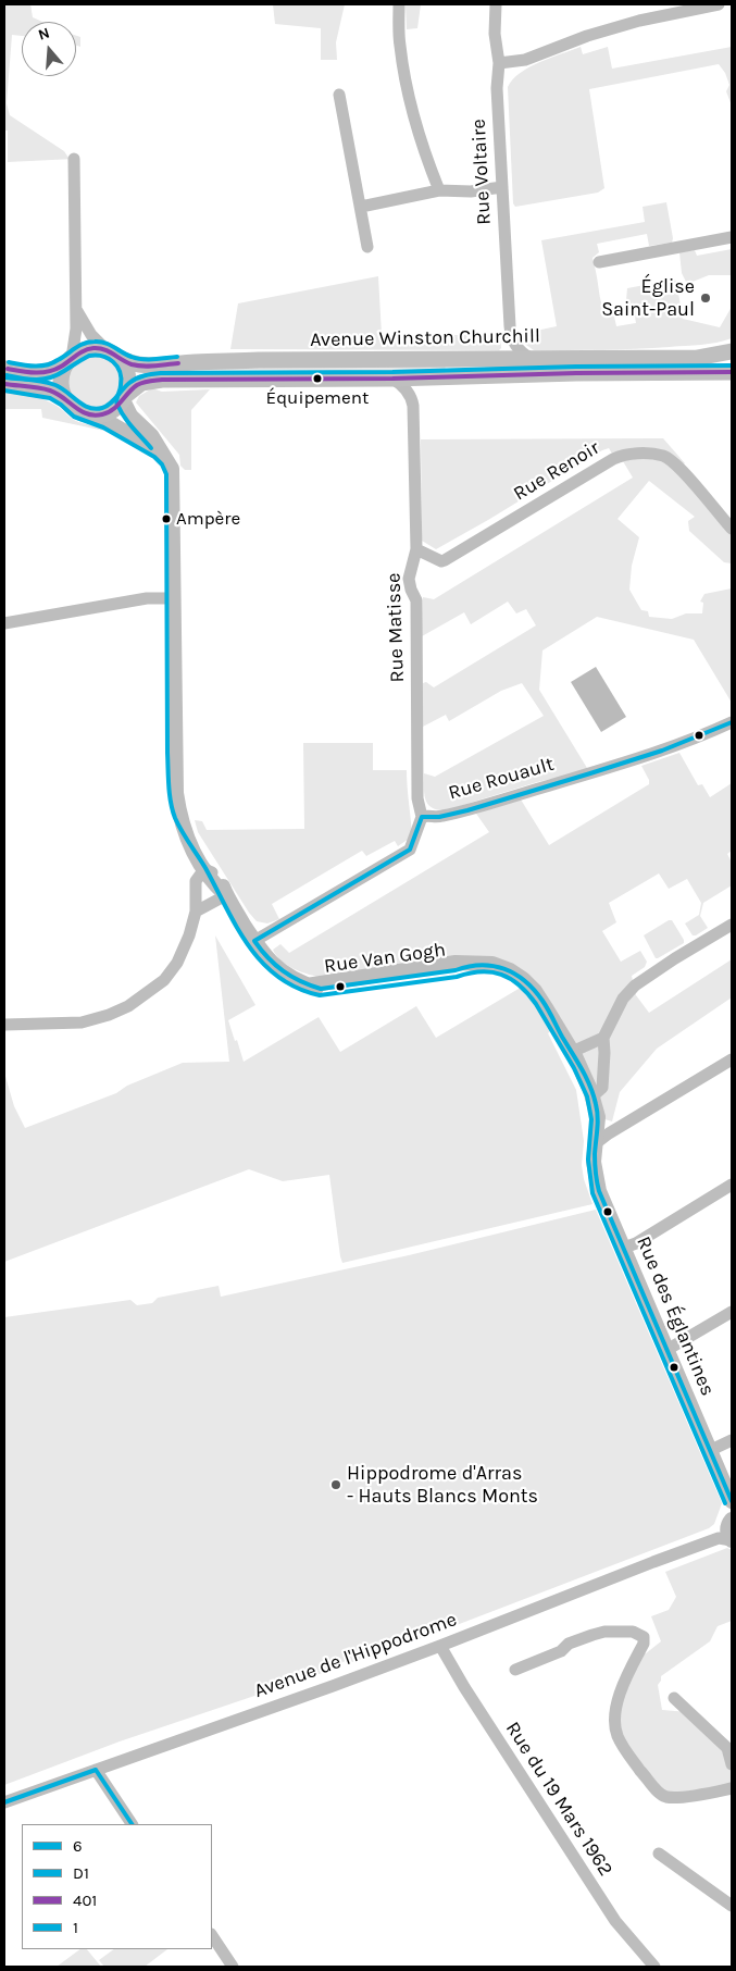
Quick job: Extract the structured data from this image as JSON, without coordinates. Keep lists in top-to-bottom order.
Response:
{
  "streets": {
    "main road": ["Avenue Winston Churchill"],
    "street": [
      "Rue Voltaire",
      "Rue Renoir",
      "Rue Matisse",
      "Rue Rouault",
      "Rue Van Gogh",
      "Rue des Églantines",
      "Avenue de l'Hippodrome",
      "Rue du 19 Mars 1962"
    ]
  },
  "crossings": [
    ["Rue Voltaire", "Avenue Winston Churchill"],
    ["Rue Renoir", "Rue Matisse"],
    ["Rue Matisse", "Rue Rouault"],
    ["Rue Van Gogh", "Rue des Églantines"],
    ["Avenue de l'Hippodrome", "Rue du 19 Mars 1962"]
  ],
  "places": [
    "Église Saint-Paul",
    "Équipement",
    "Ampère",
    "Hippodrome d'Arras - Hauts Blancs Monts"
  ],
  "lines": [
    "transit line 1",
    "transit line 401",
    "transit line D1",
    "transit line 6"
  ],
  "legend": [
    "6",
    "D1",
    "401",
    "1"
  ],
  "north": "top"
}
